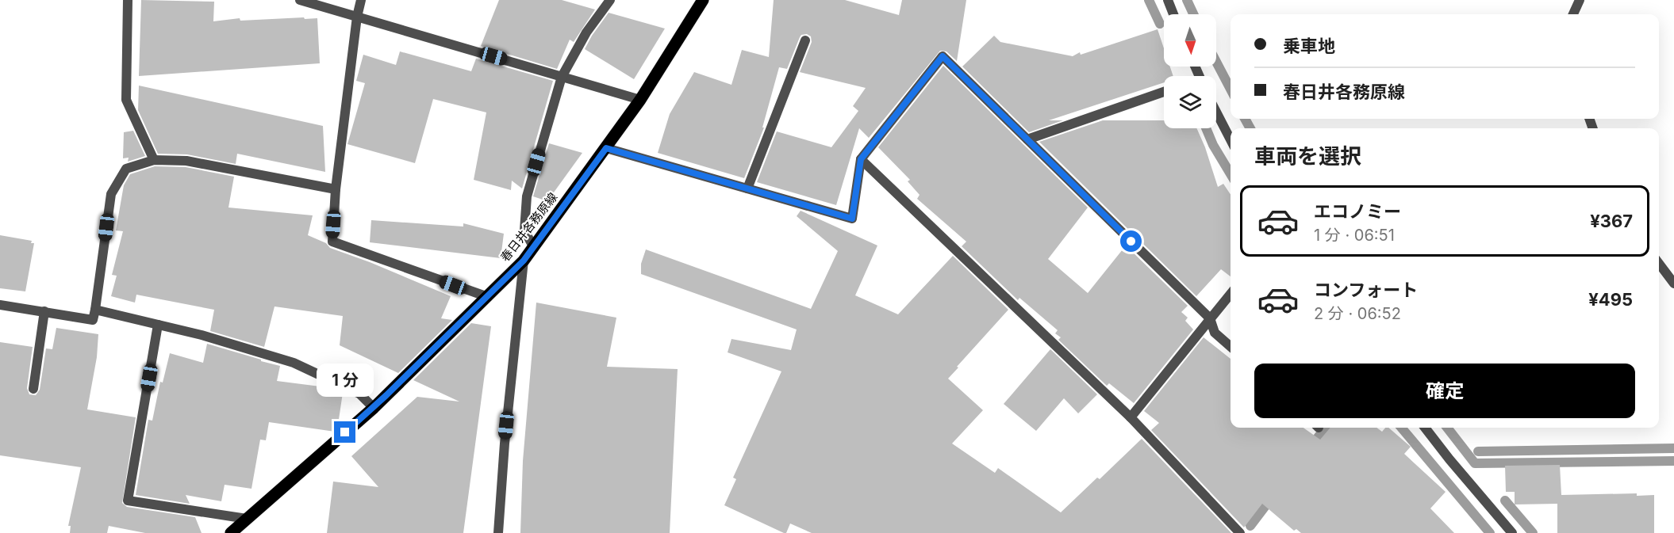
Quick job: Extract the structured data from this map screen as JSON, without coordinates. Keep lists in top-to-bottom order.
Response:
{
  "streets": {
    "main road": ["春日井各務原線"]
  },
  "north": "bottom",
  "page": {
    "banner": ["乗車地", "春日井各務原線"],
    "heading": "車両を選択",
    "list": [
      {
        "name": "エコノミー",
        "note": "1 分 · 06:51",
        "value": "¥367"
      },
      {
        "name": "コンフォート",
        "note": "2 分 · 06:52",
        "value": "¥495"
      }
    ],
    "buttons": "確定",
    "bubble": "1 分"
  }
}
